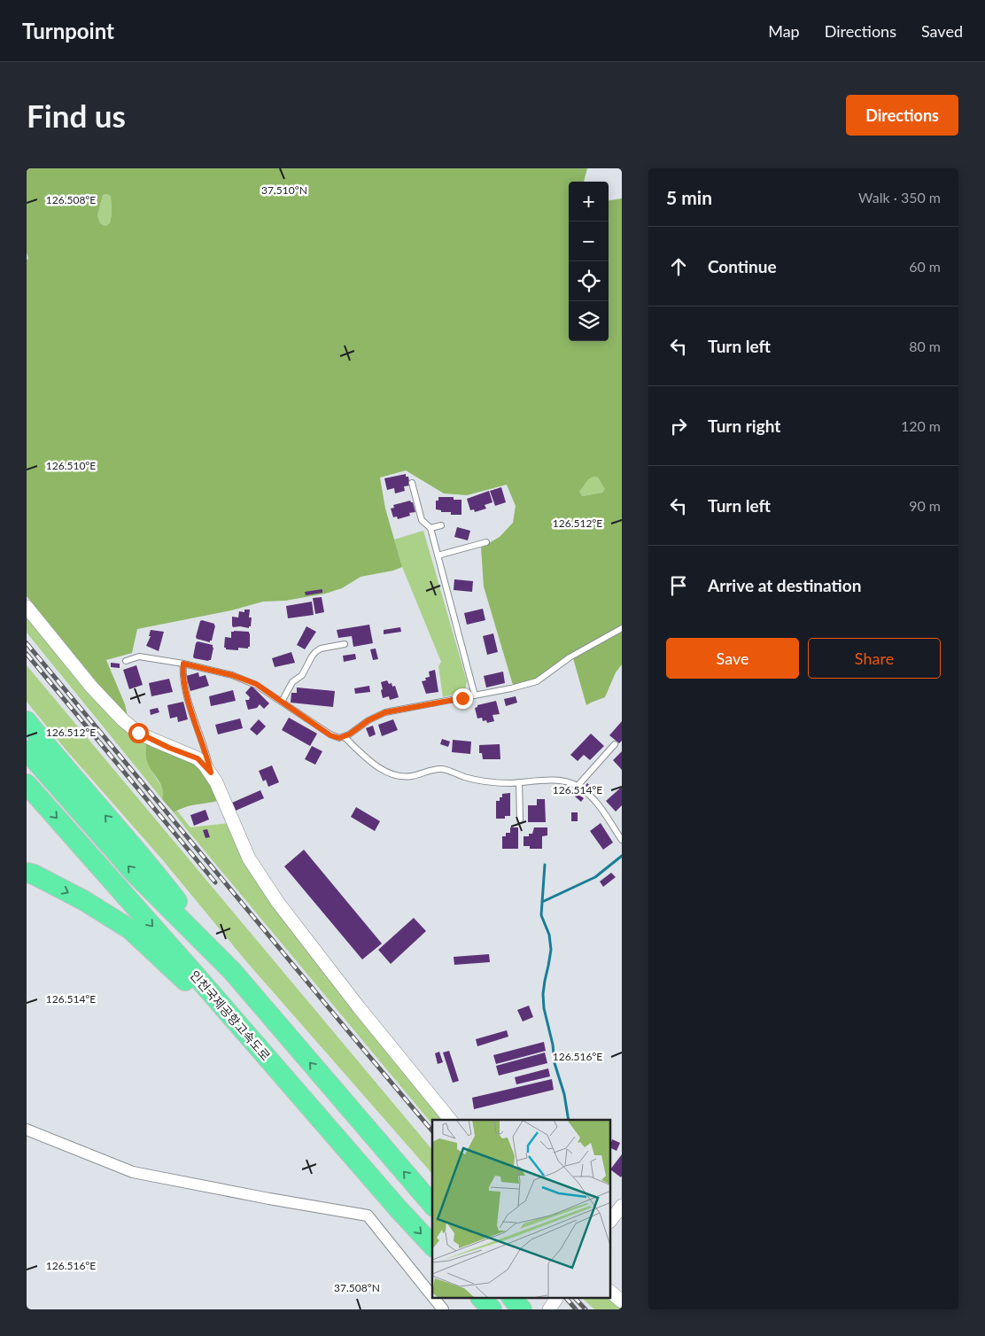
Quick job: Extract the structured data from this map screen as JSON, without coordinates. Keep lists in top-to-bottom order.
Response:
{
  "streets": {
    "highway": ["인천국제공항고속도로"]
  },
  "page": {
    "header": "Turnpoint",
    "nav": ["Map", "Directions", "Saved"],
    "buttons": [
      "Directions",
      ["Save", "Share"]
    ],
    "title": "Find us",
    "heading": ["5 min", "Walk · 350 m"],
    "map_buttons": ["+", "−"],
    "list": [
      ["Continue", "60 m"],
      ["Turn left", "80 m"],
      ["Turn right", "120 m"],
      ["Turn left", "90 m"],
      "Arrive at destination"
    ]
  },
  "coordinates": [
    "37.510°N",
    "126.508°E",
    "126.510°E",
    "126.512°E",
    "126.514°E",
    "126.516°E",
    "37.508°N"
  ]
}
